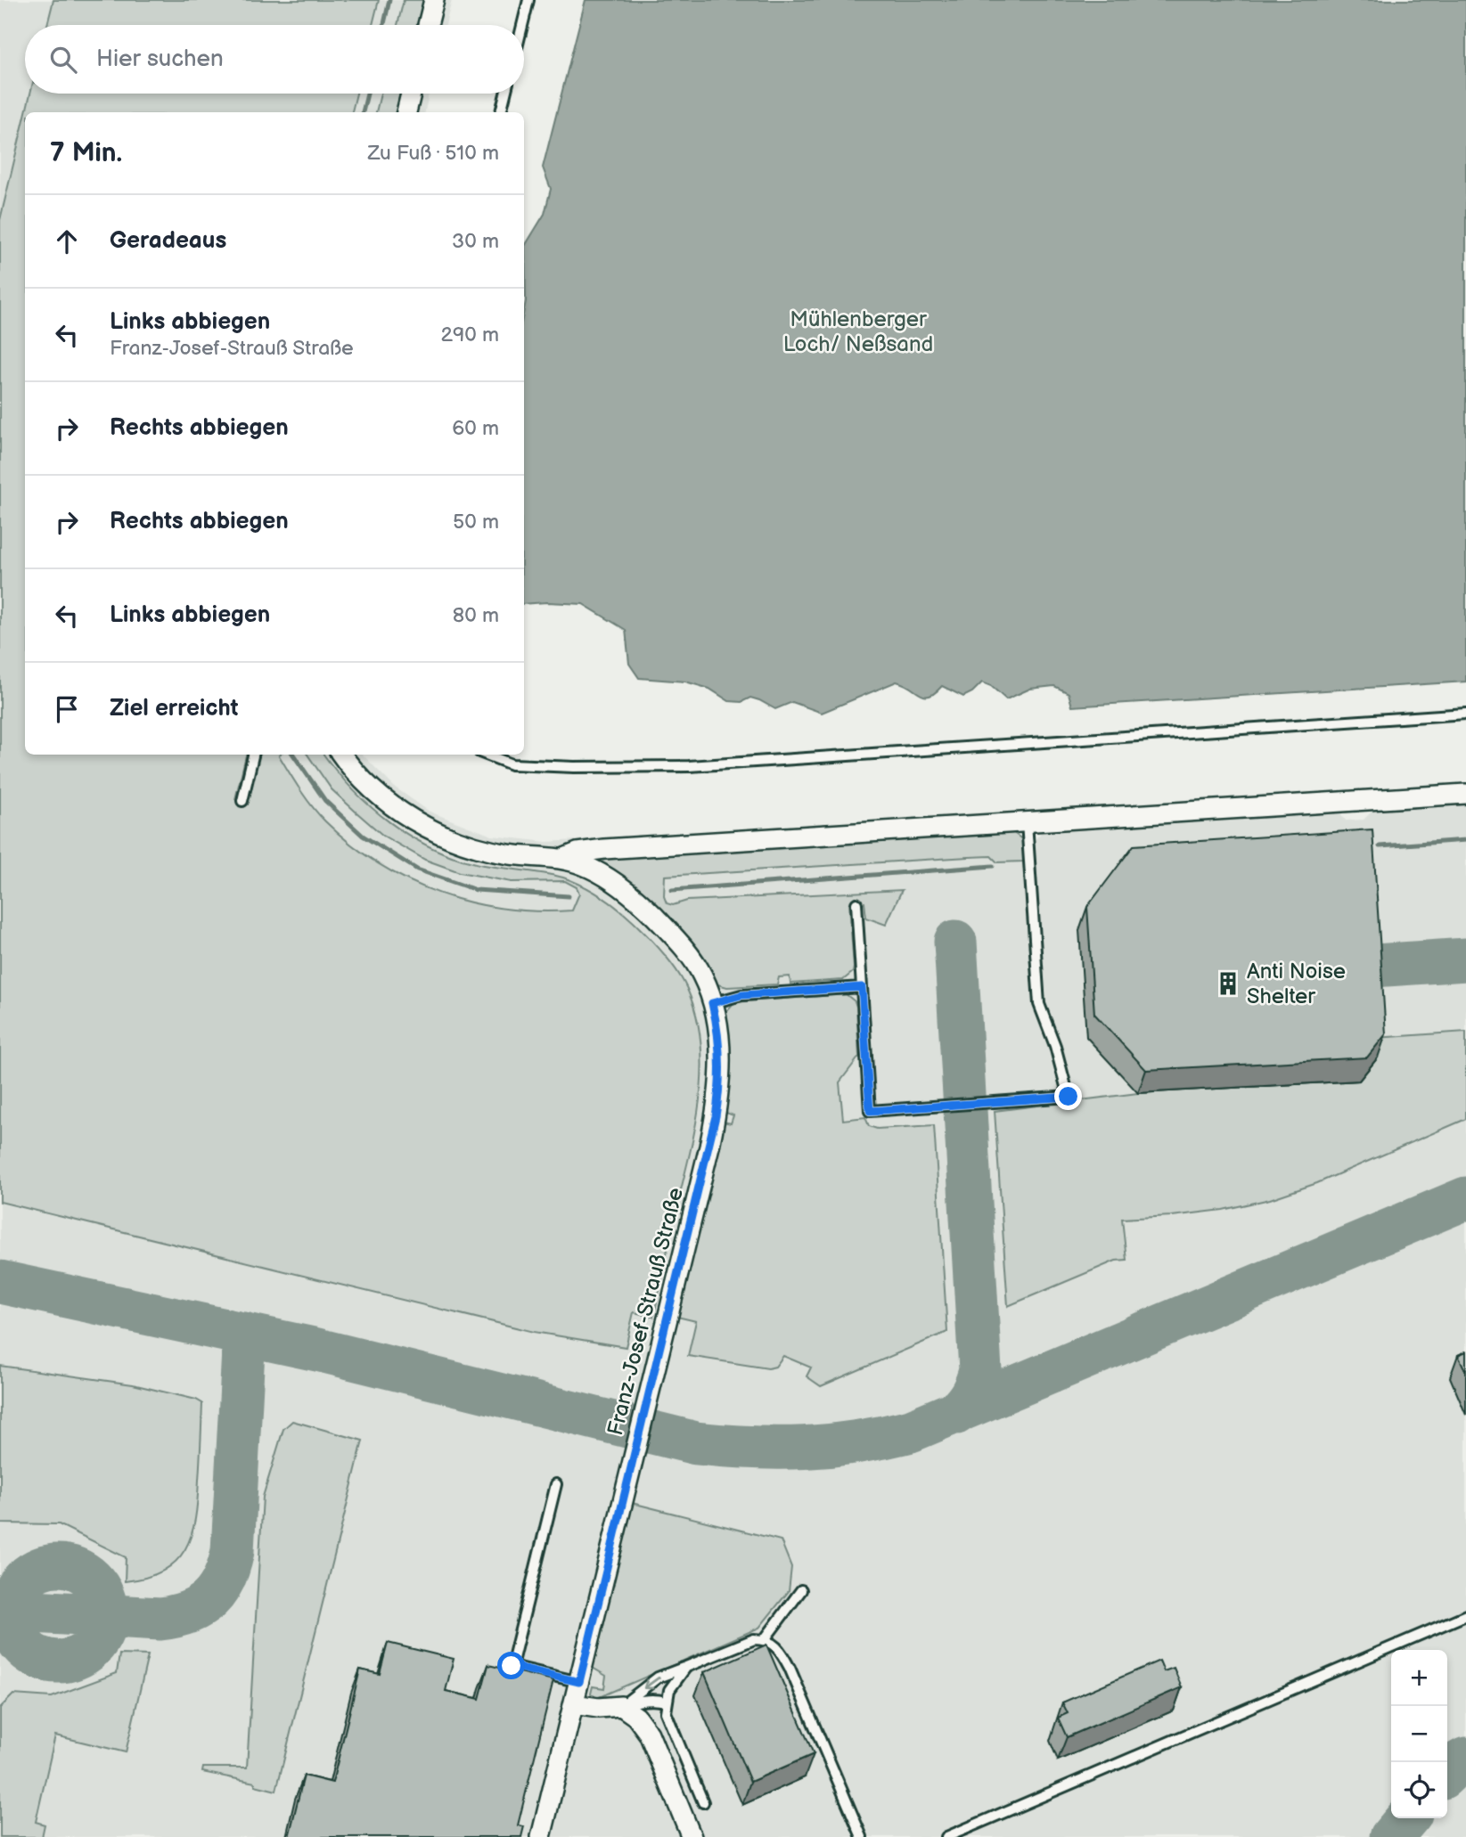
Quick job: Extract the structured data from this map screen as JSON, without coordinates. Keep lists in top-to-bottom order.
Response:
{
  "streets": {
    "street": ["Franz-Josef-Strauß Straße"]
  },
  "parks": ["Mühlenberger Loch/ Neßsand"],
  "places": {
    "building": ["Anti Noise Shelter"]
  },
  "page": {
    "search": "Hier suchen",
    "heading": ["7 Min.", "Zu Fuß · 510 m"],
    "list": [
      ["Geradeaus", "30 m"],
      ["Links abbiegen", "Franz-Josef-Strauß Straße", "290 m"],
      ["Rechts abbiegen", "60 m"],
      ["Rechts abbiegen", "50 m"],
      ["Links abbiegen", "80 m"],
      "Ziel erreicht"
    ],
    "map_buttons": ["+", "−"]
  }
}
